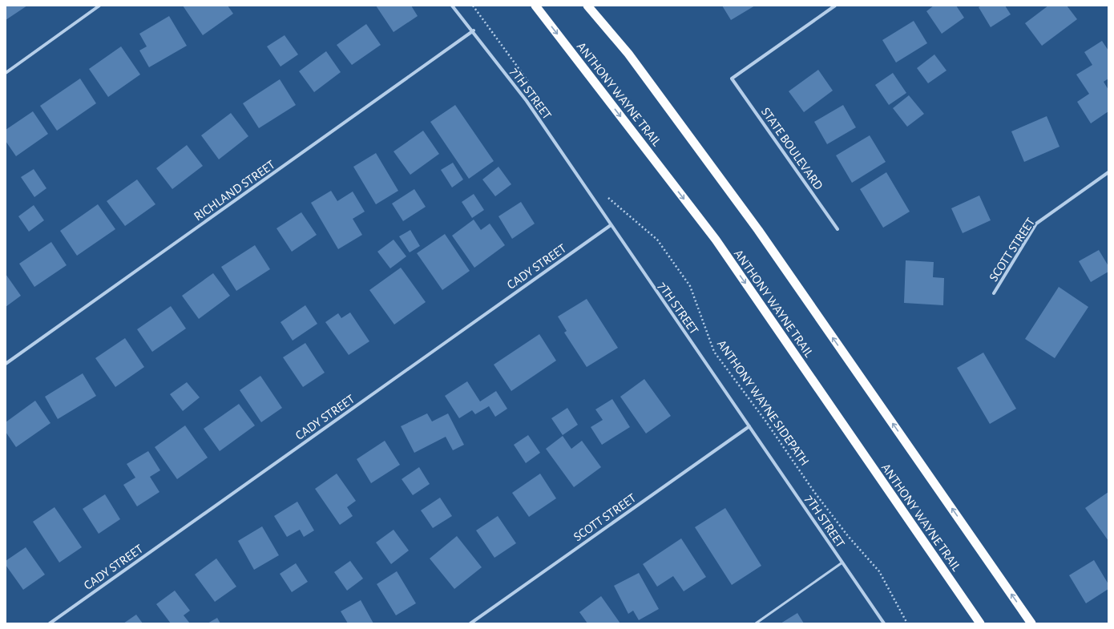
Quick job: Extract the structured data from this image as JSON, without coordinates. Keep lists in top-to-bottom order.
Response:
{
  "streets": {
    "highway": ["ANTHONY WAYNE TRAIL"],
    "street": [
      "7TH STREET",
      "STATE BOULEVARD",
      "RICHLAND STREET",
      "SCOTT STREET",
      "CADY STREET"
    ],
    "path": ["ANTHONY WAYNE SIDEPATH"]
  },
  "crossings": [
    ["7TH STREET", "RICHLAND STREET"],
    ["7TH STREET", "SCOTT STREET"],
    ["7TH STREET", "CADY STREET"]
  ]
}
